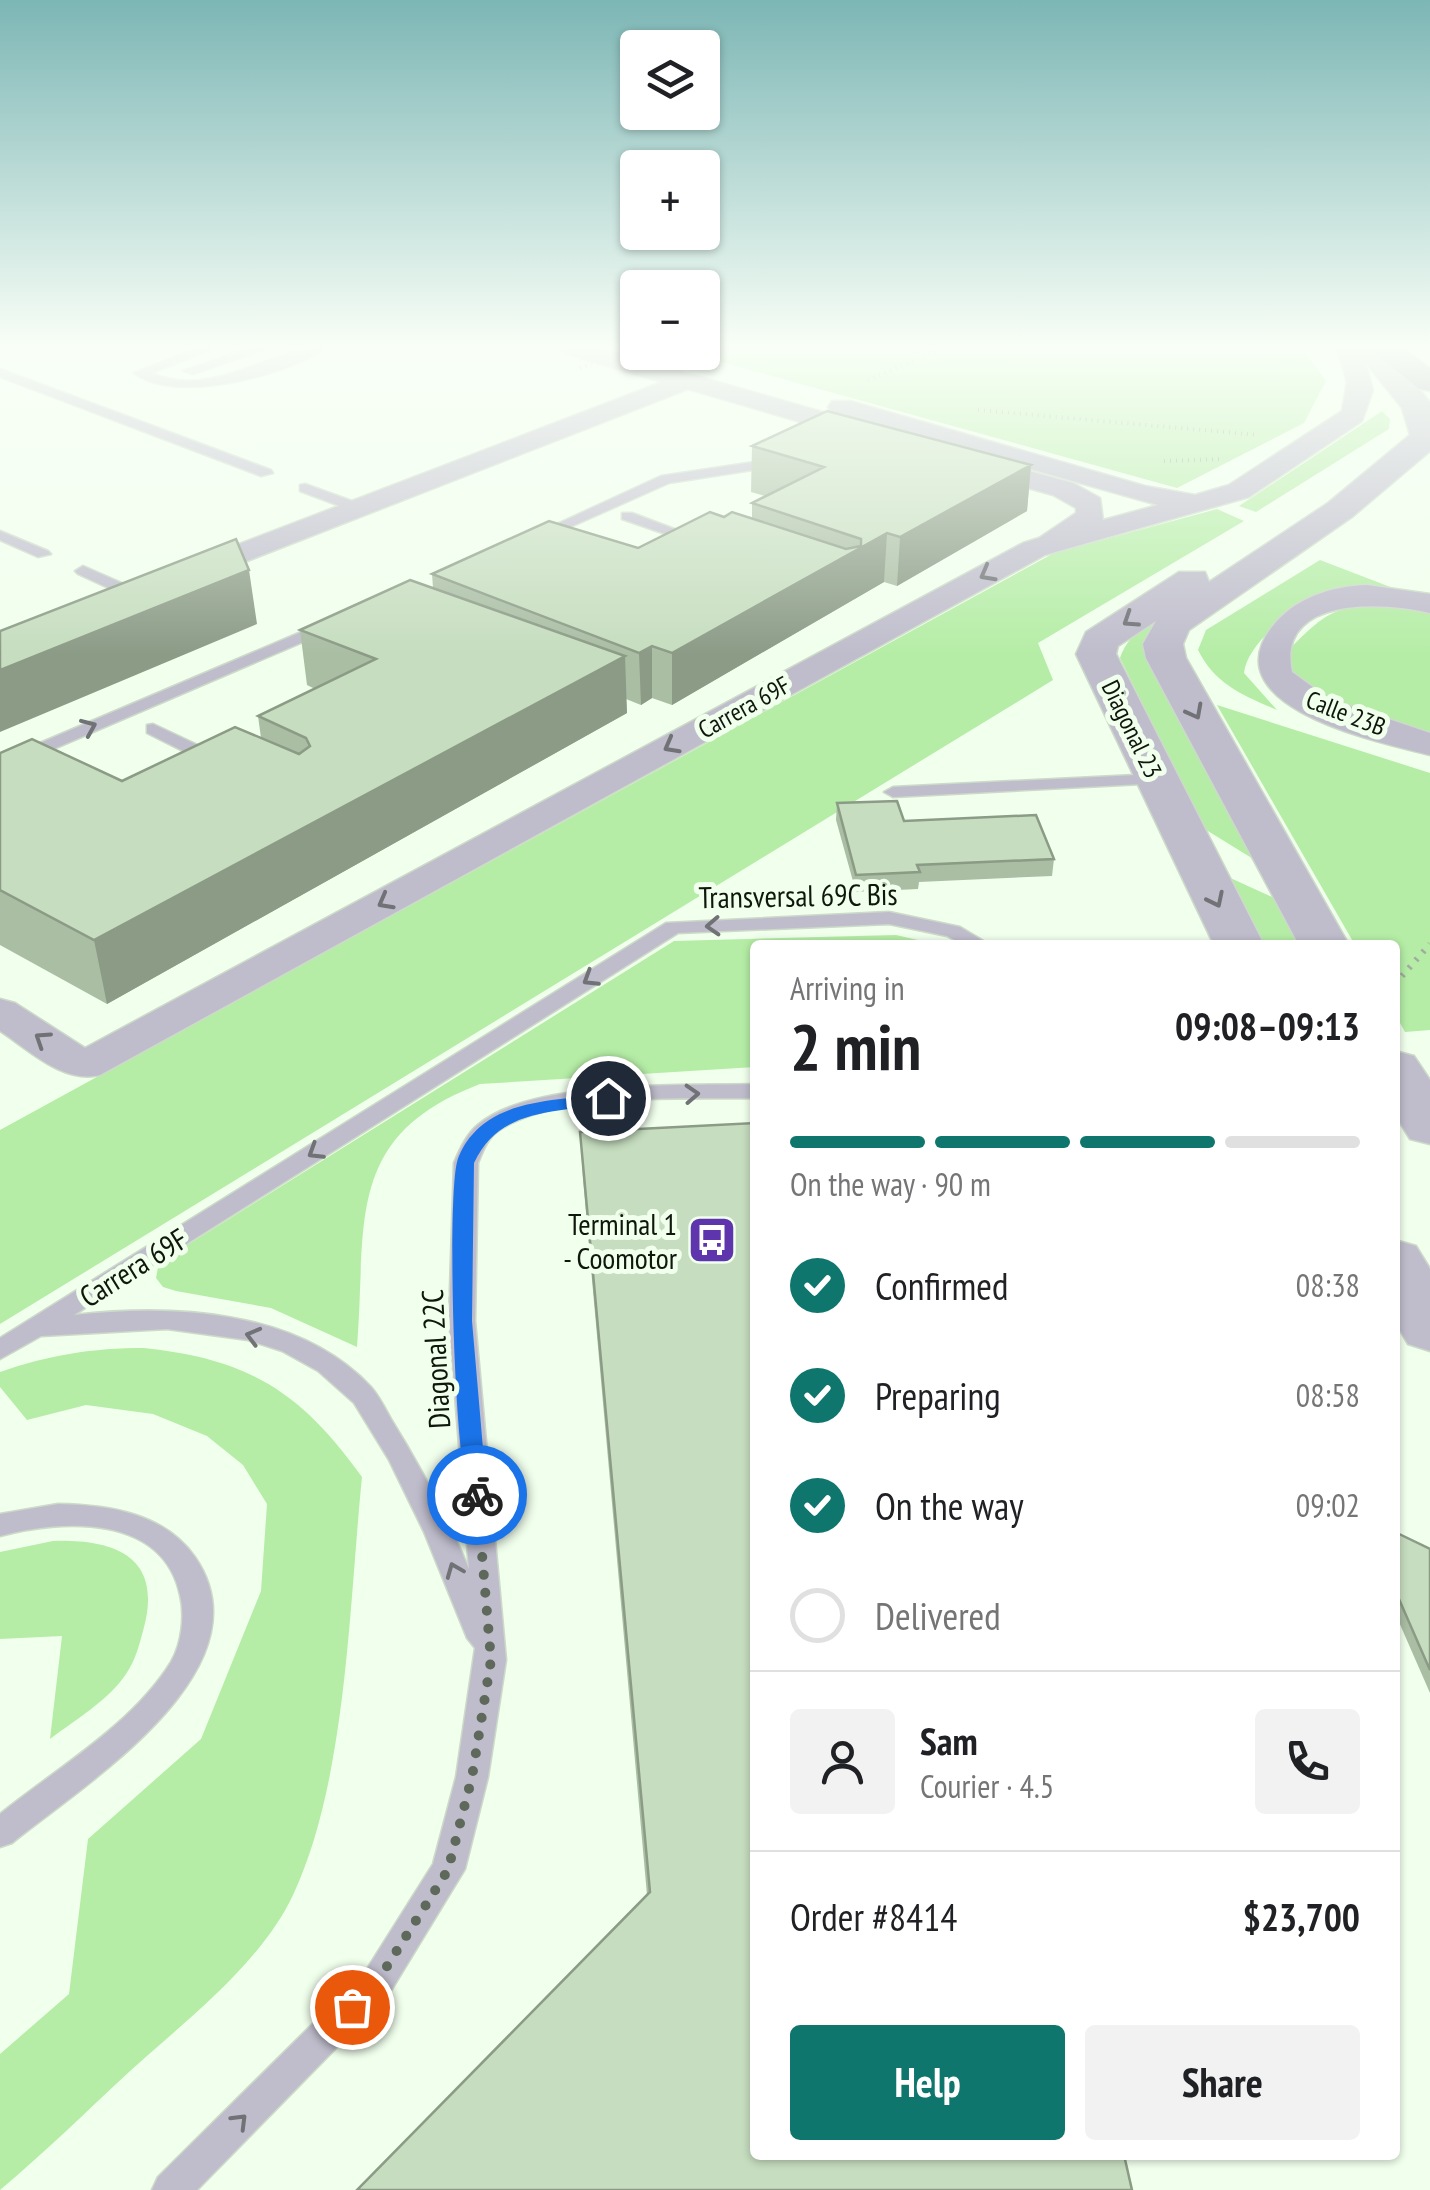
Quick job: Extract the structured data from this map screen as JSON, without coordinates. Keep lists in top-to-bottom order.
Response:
{
  "streets": {
    "street": ["Carrera 69F", "Calle 23B", "Diagonal 23"],
    "lane": ["Transversal 69C Bis", "Diagonal 22C"]
  },
  "crossings": [
    ["Carrera 69F", "Transversal 69C Bis"]
  ],
  "one_way": ["Carrera 69F", "Diagonal 22C"],
  "places": {
    "bus stop": ["Terminal 1 - Coomotor"]
  },
  "page": {
    "map_buttons": ["+", "−"],
    "heading": ["2 min", "Arriving in", "09:08–09:13"],
    "panel": [
      "Sam",
      "Courier · 4.5",
      "Order #8414",
      "$23,700"
    ],
    "bar": "On the way · 90 m",
    "list": [
      ["Confirmed", "08:38"],
      ["Preparing", "08:58"],
      ["On the way", "09:02"],
      "Delivered"
    ],
    "buttons": ["Help", "Share"]
  }
}
